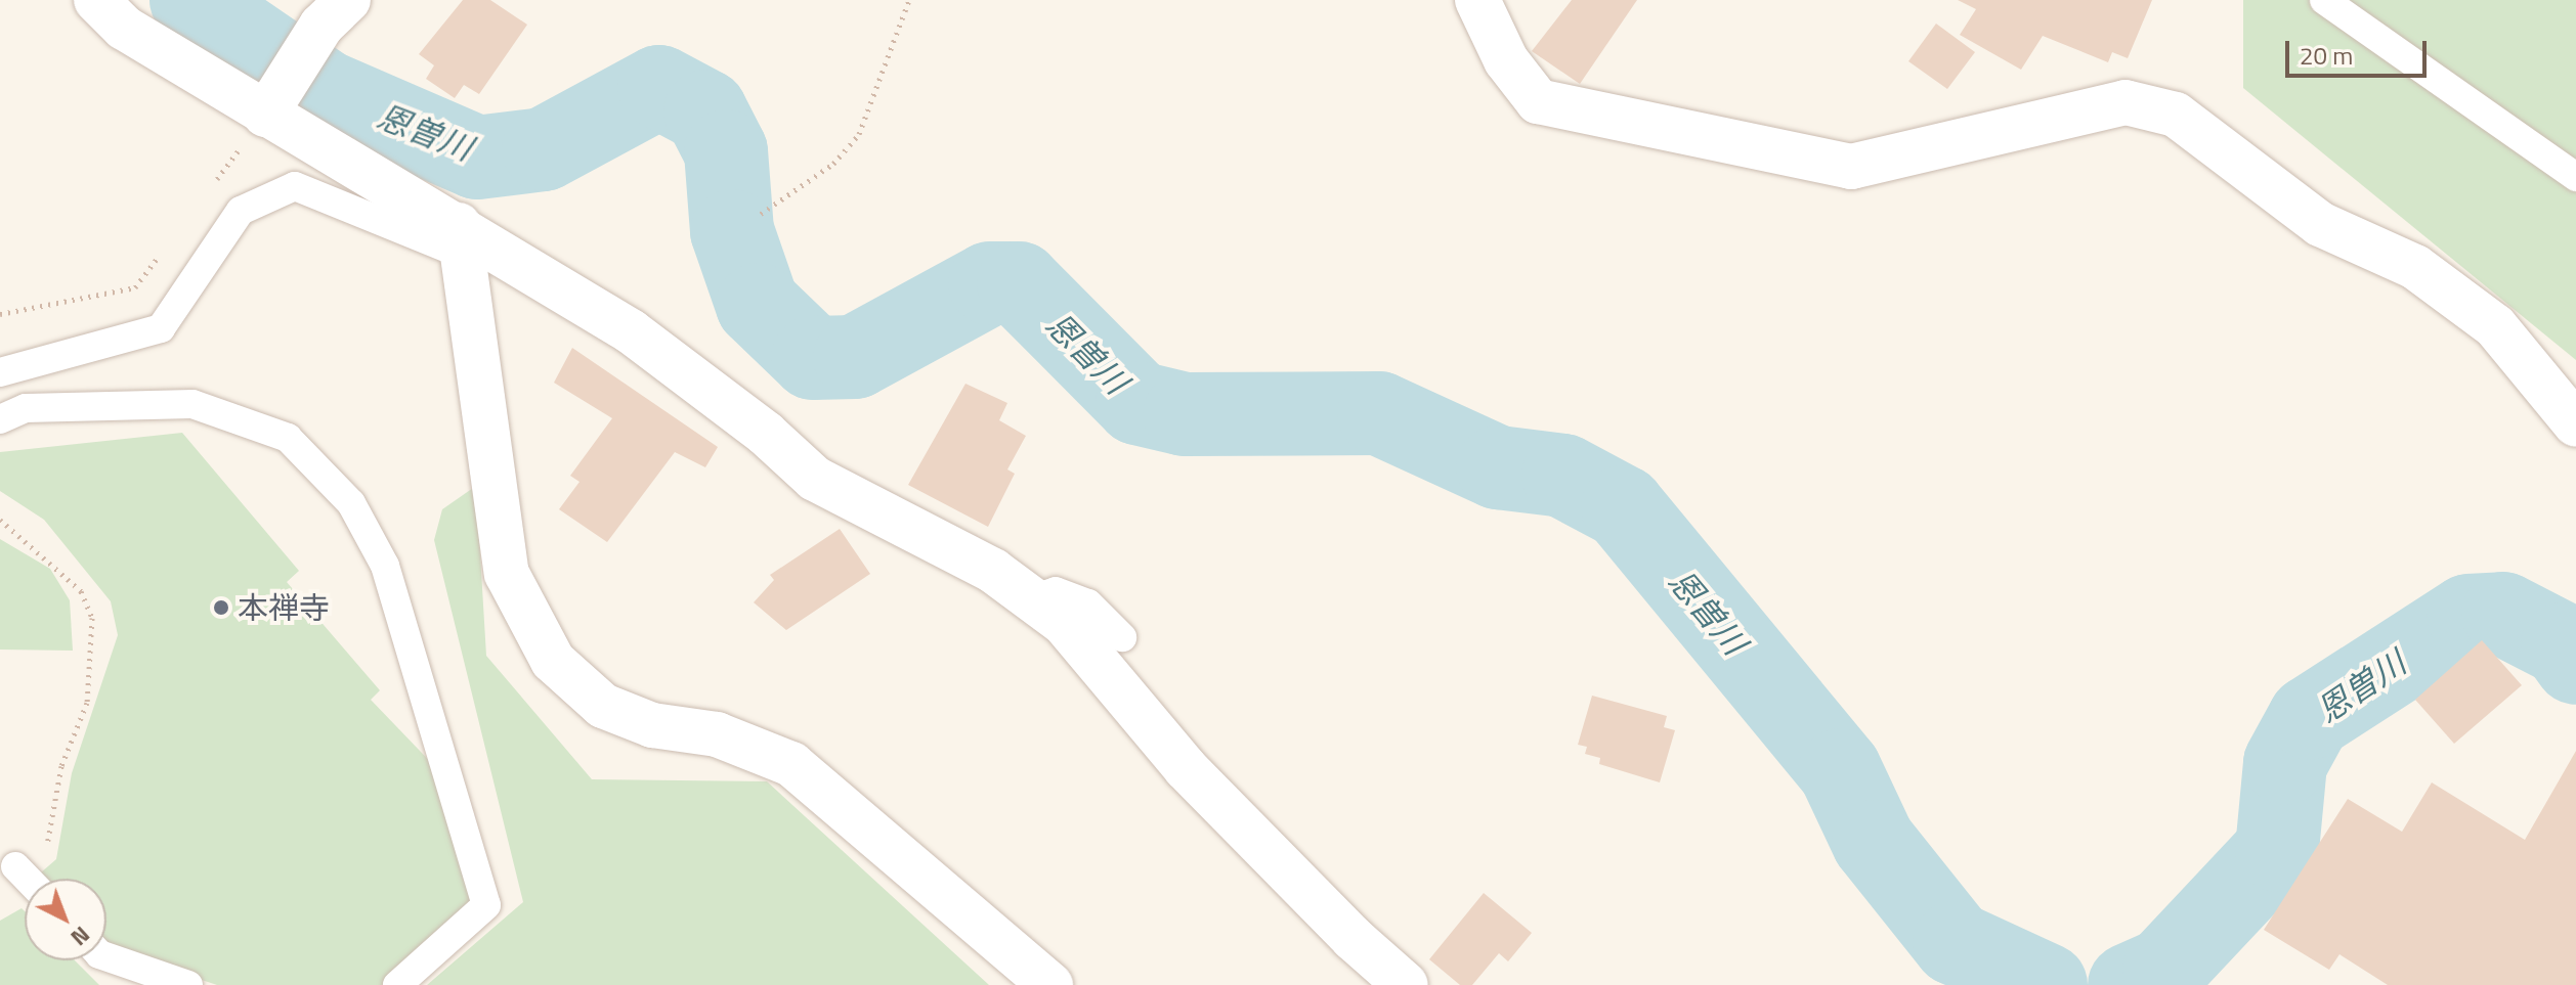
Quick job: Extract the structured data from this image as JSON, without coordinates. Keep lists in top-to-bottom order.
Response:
{
  "water": ["恩曽川"],
  "places": ["本禅寺"],
  "scale_bar": "20 m",
  "north": "bottom right"
}
